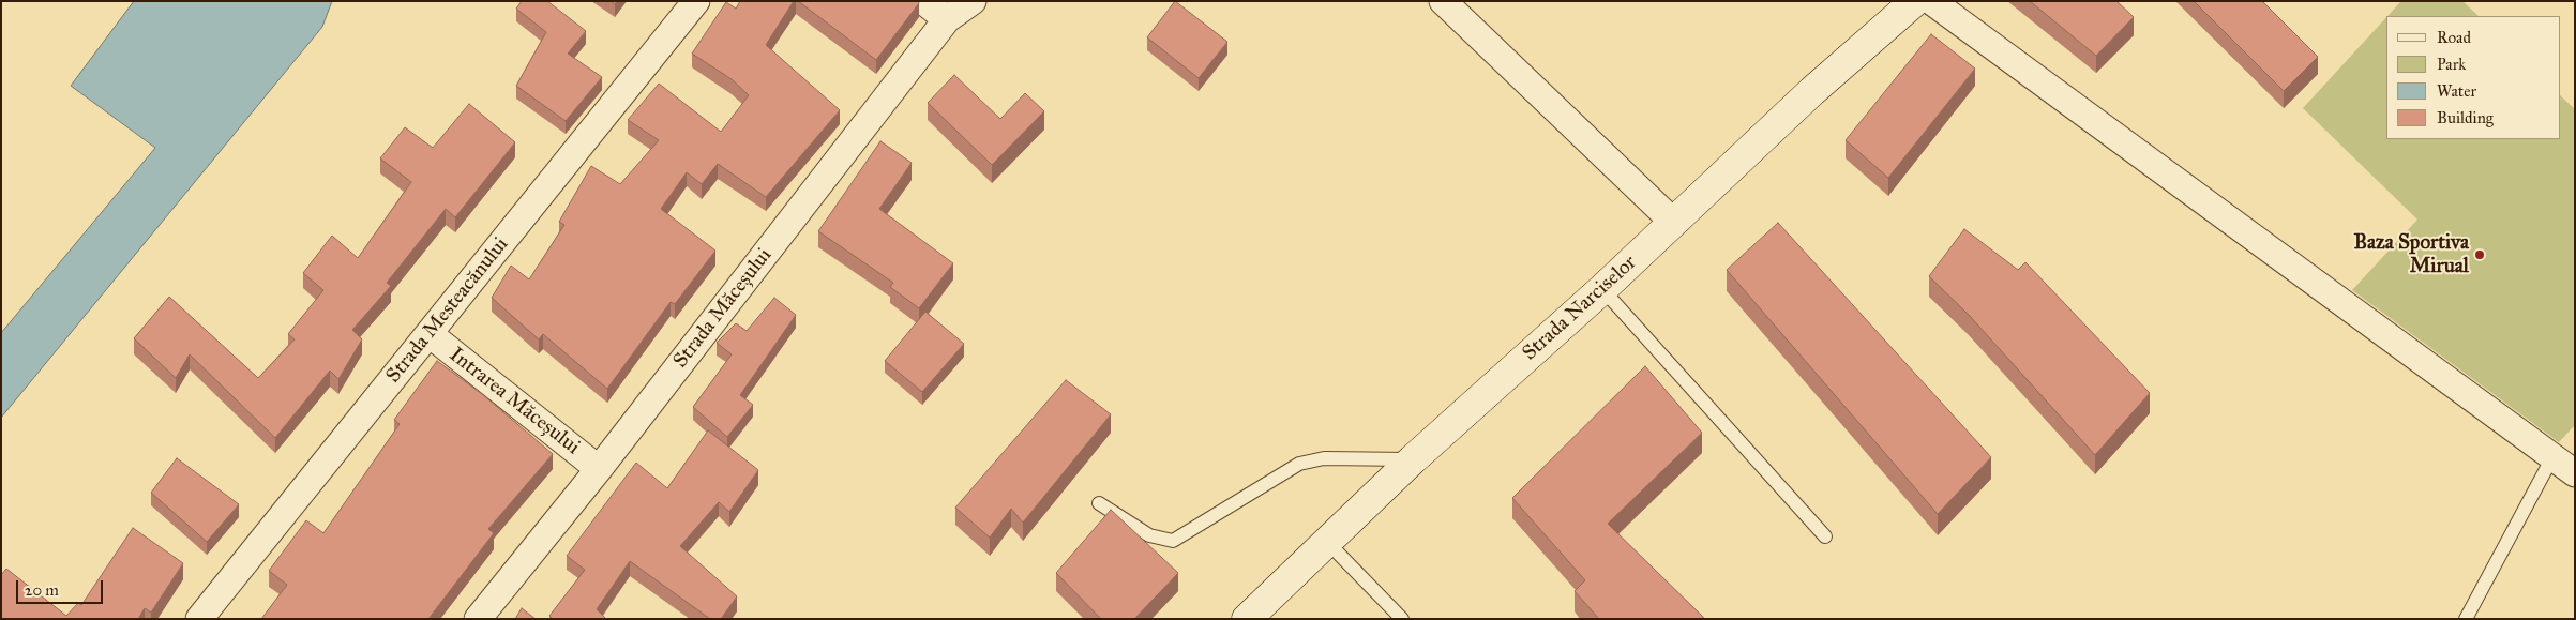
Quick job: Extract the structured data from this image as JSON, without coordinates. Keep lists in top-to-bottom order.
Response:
{
  "streets": {
    "main road": ["Strada Narciselor"],
    "street": ["Strada Măceșului", "Strada Mesteacănului", "Intrarea Măceșului"]
  },
  "crossings": [
    ["Strada Măceșului", "Intrarea Măceșului"],
    ["Strada Mesteacănului", "Intrarea Măceșului"]
  ],
  "places": ["Baza Sportiva Mirual"],
  "legend": [
    "Road",
    "Park",
    "Water",
    "Building"
  ],
  "scale_bar": "20 m"
}
